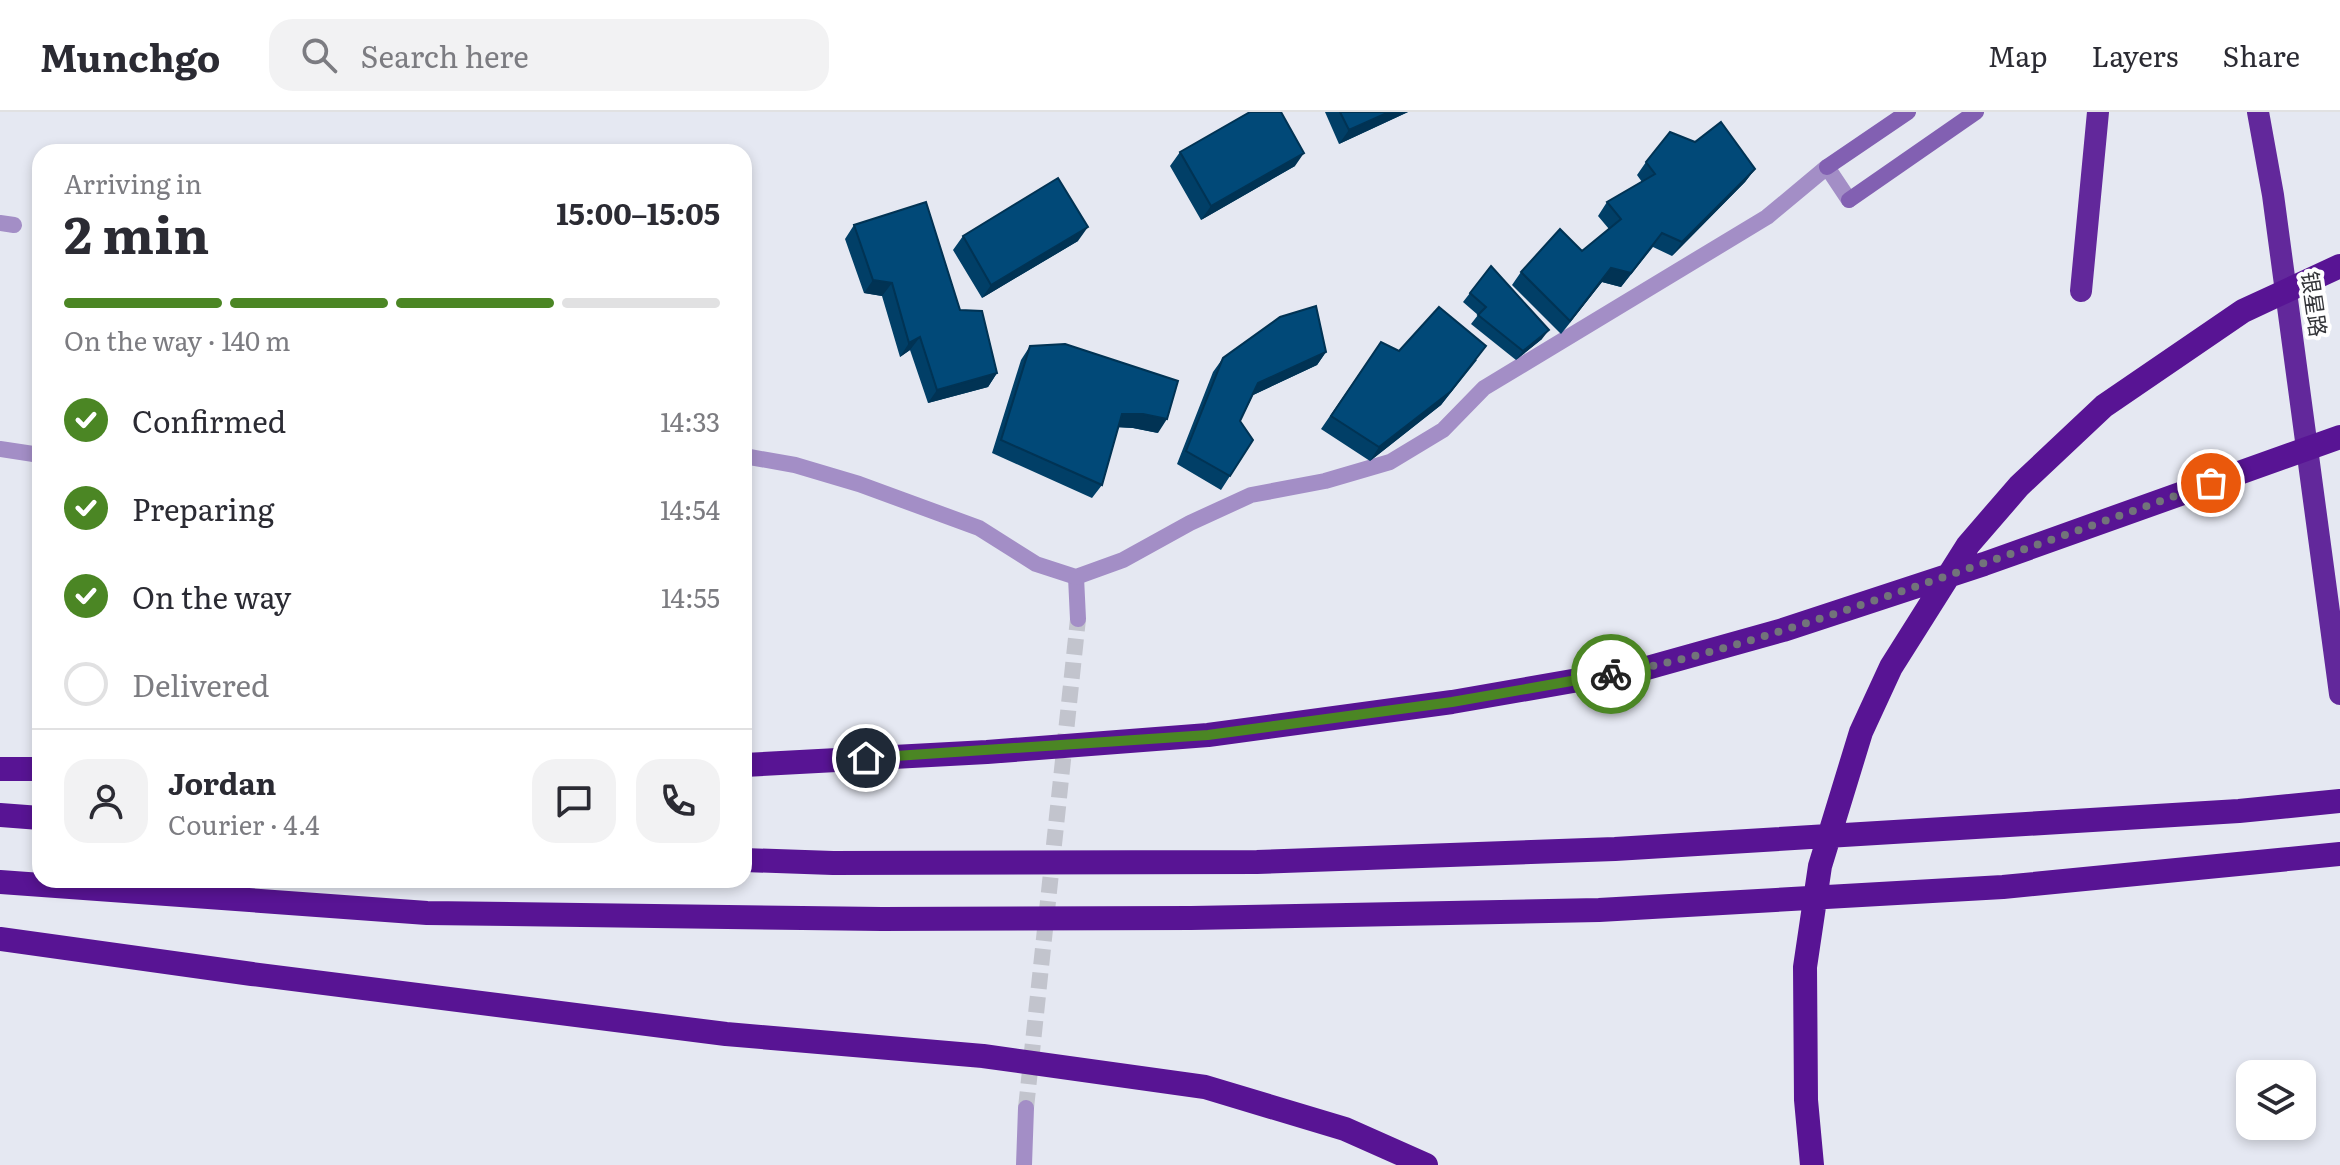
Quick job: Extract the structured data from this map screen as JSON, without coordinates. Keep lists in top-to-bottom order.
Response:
{
  "streets": {
    "highway": ["银星路"]
  },
  "page": {
    "header": "Munchgo",
    "search": "Search here",
    "nav": ["Map", "Layers", "Share"],
    "heading": ["2 min", "Arriving in", "15:00–15:05"],
    "panel": ["Jordan", "Courier · 4.4"],
    "bar": "On the way · 140 m",
    "list": [
      ["Confirmed", "14:33"],
      ["Preparing", "14:54"],
      ["On the way", "14:55"],
      "Delivered"
    ]
  }
}
